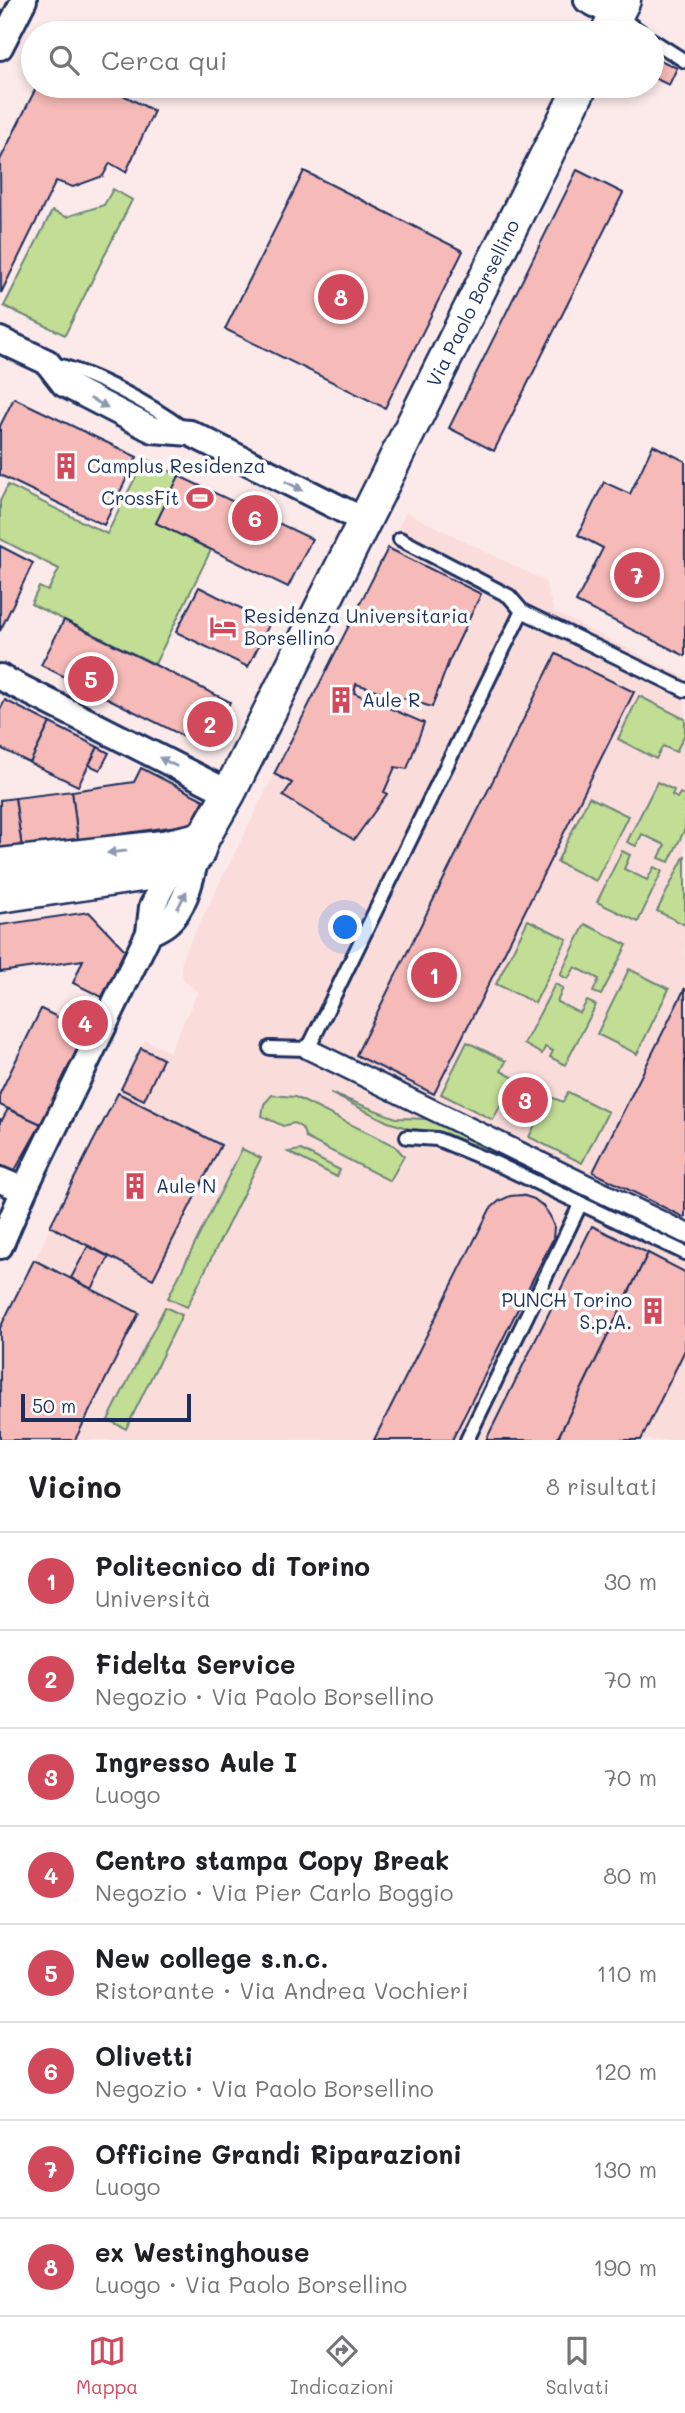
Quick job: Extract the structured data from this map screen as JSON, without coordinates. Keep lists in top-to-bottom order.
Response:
{
  "streets": {
    "street": ["Via Paolo Borsellino"]
  },
  "places": {
    "building": [
      "Camplus Residenza",
      "Aule R",
      "Aule N",
      "PUNCH Torino S.p.A."
    ],
    "sports": ["CrossFit"],
    "hotel": ["Residenza Universitaria Borsellino"]
  },
  "scale_bar": "50 m",
  "page": {
    "search": "Cerca qui",
    "pins": [
      "8",
      "6",
      "7",
      "5",
      "2",
      "1",
      "4",
      "3"
    ],
    "scale": "50 m",
    "heading": ["Vicino", "8 risultati"],
    "list": [
      {
        "mark": "1",
        "name": "Politecnico di Torino",
        "note": "Università",
        "value": "30 m"
      },
      {
        "mark": "2",
        "name": "Fidelta Service",
        "note": "Negozio · Via Paolo Borsellino",
        "value": "70 m"
      },
      {
        "mark": "3",
        "name": "Ingresso Aule I",
        "note": "Luogo",
        "value": "70 m"
      },
      {
        "mark": "4",
        "name": "Centro stampa Copy Break",
        "note": "Negozio · Via Pier Carlo Boggio",
        "value": "80 m"
      },
      {
        "mark": "5",
        "name": "New college s.n.c.",
        "note": "Ristorante · Via Andrea Vochieri",
        "value": "110 m"
      },
      {
        "mark": "6",
        "name": "Olivetti",
        "note": "Negozio · Via Paolo Borsellino",
        "value": "120 m"
      },
      {
        "mark": "7",
        "name": "Officine Grandi Riparazioni",
        "note": "Luogo",
        "value": "130 m"
      },
      {
        "mark": "8",
        "name": "ex Westinghouse",
        "note": "Luogo · Via Paolo Borsellino",
        "value": "190 m"
      }
    ],
    "nav": ["Mappa", "Indicazioni", "Salvati"]
  }
}
